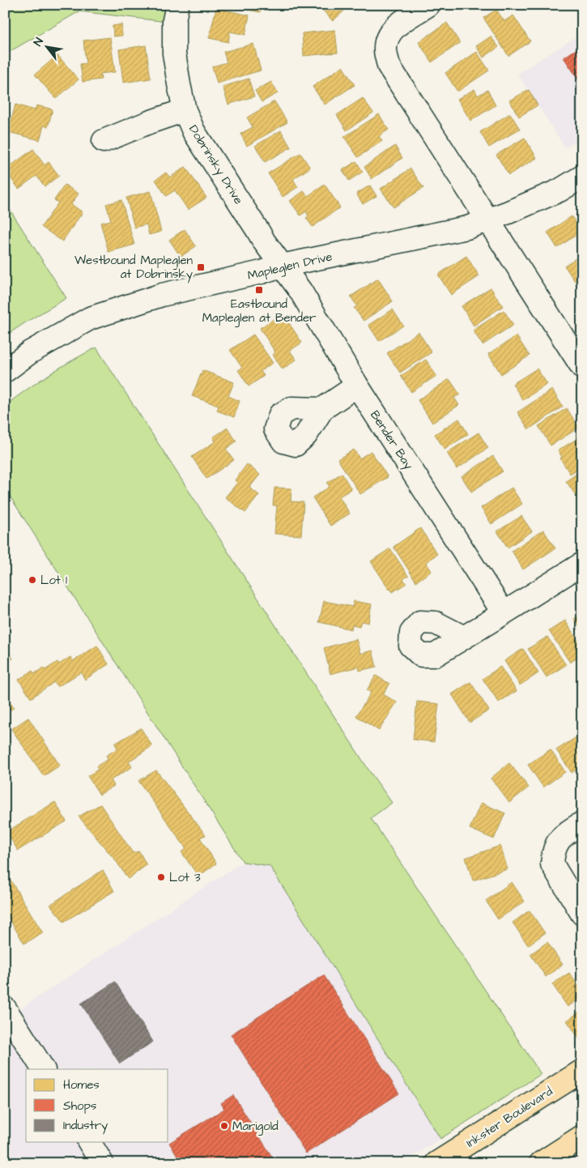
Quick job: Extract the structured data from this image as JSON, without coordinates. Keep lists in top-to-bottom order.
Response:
{
  "streets": {
    "main road": ["Inkster Boulevard"],
    "street": ["Dobrinsky Drive", "Mapleglen Drive", "Bender Bay"]
  },
  "crossings": [
    ["Dobrinsky Drive", "Mapleglen Drive"],
    ["Dobrinsky Drive", "Bender Bay"],
    ["Mapleglen Drive", "Bender Bay"]
  ],
  "places": {
    "transit": ["Westbound Mapleglen at Dobrinsky", "Eastbound Mapleglen at Bender"],
    "other": ["Lot 1", "Lot 3", "Marigold"]
  },
  "legend": ["Homes", "Shops", "Industry"],
  "north": "top left"
}
